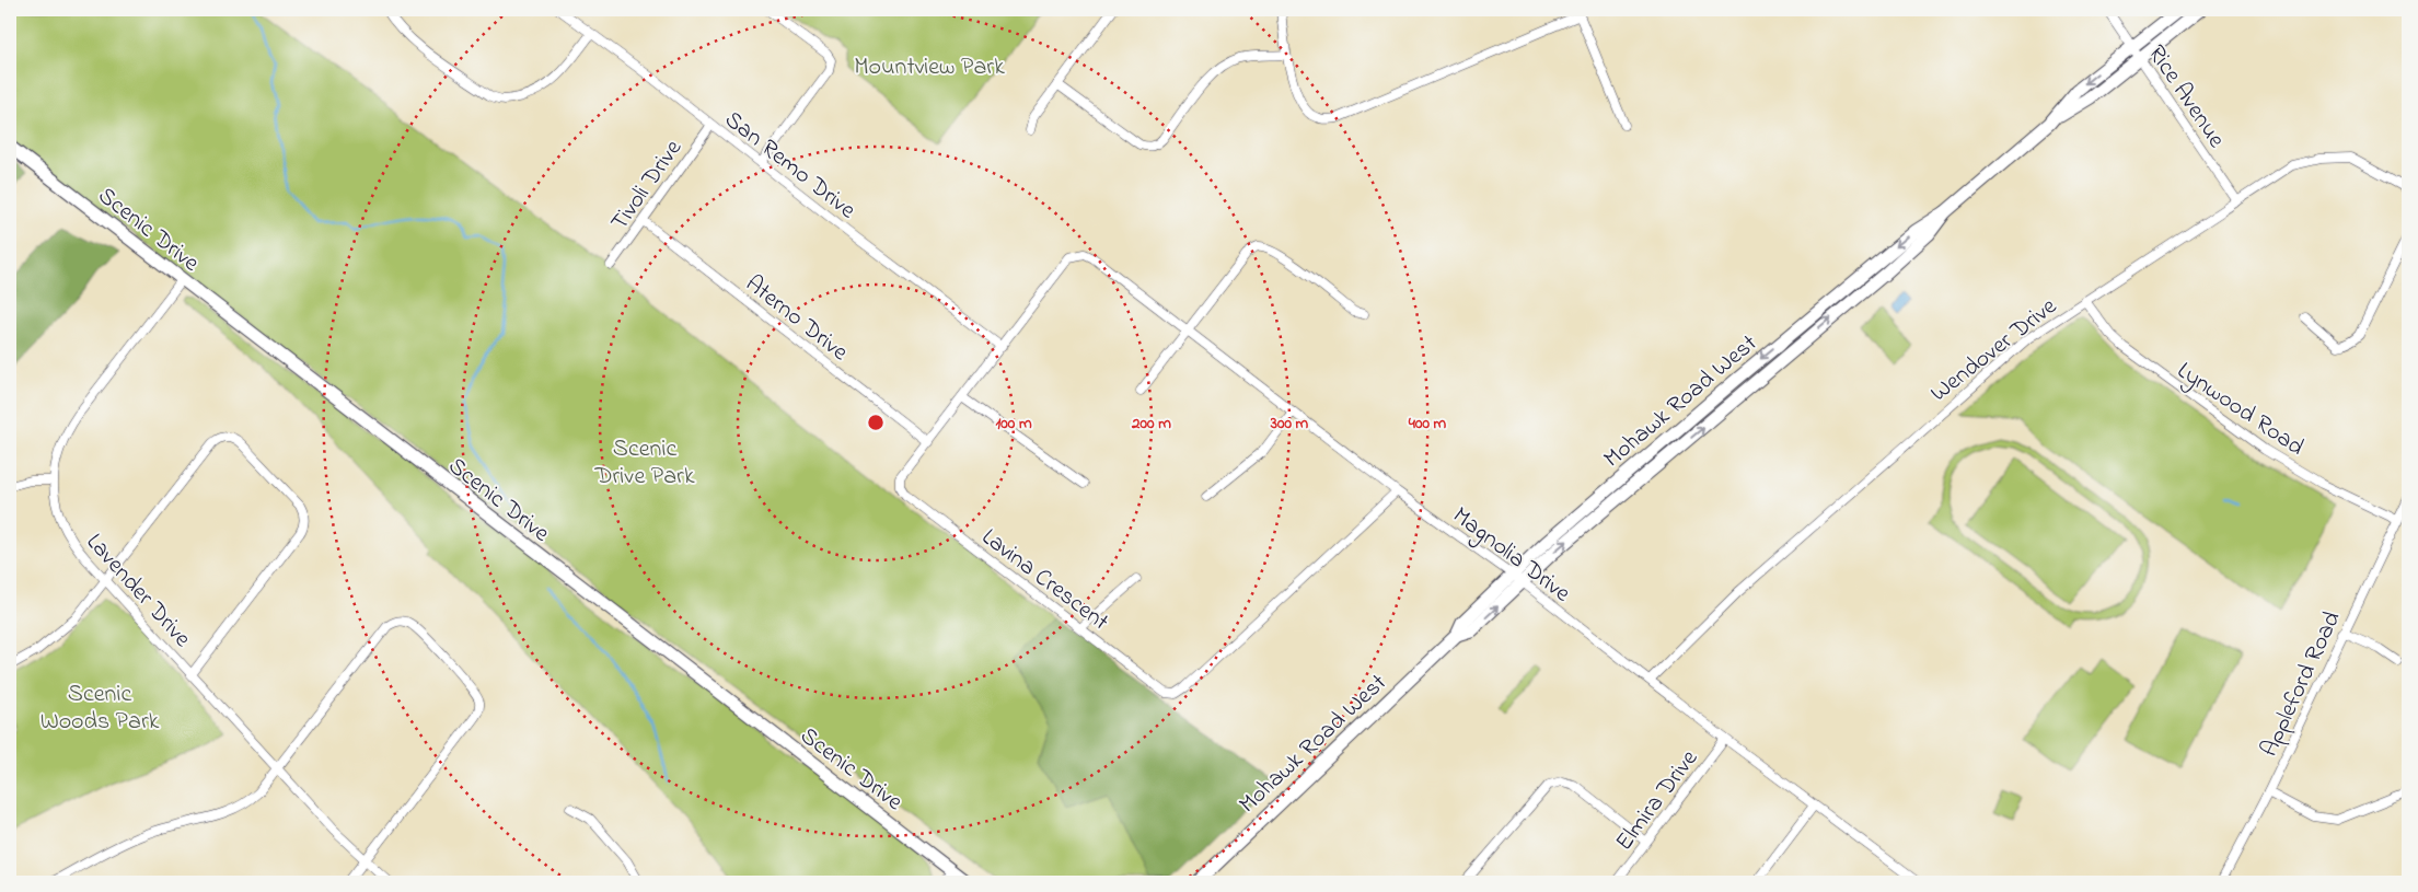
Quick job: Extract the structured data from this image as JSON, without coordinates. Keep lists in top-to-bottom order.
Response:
{
  "streets": {
    "main road": ["Scenic Drive", "Mohawk Road West"],
    "street": [
      "Rice Avenue",
      "San Remo Drive",
      "Tivoli Drive",
      "Aterno Drive",
      "Wendover Drive",
      "Lynwood Road",
      "Magnolia Drive",
      "Lavina Crescent",
      "Lavender Drive",
      "Appleford Road",
      "Elmira Drive"
    ]
  },
  "crossings": [
    ["Rice Avenue", "Wendover Drive"],
    ["Rice Avenue", "Mohawk Road West"],
    ["San Remo Drive", "Tivoli Drive"],
    ["San Remo Drive", "Lavina Crescent"],
    ["Tivoli Drive", "Aterno Drive"],
    ["Scenic Drive", "Lavender Drive"],
    ["Aterno Drive", "Lavina Crescent"],
    ["Wendover Drive", "Lynwood Road"],
    ["Wendover Drive", "Magnolia Drive"],
    ["Mohawk Road West", "Magnolia Drive"],
    ["Lynwood Road", "Appleford Road"],
    ["Magnolia Drive", "Lavina Crescent"],
    ["Magnolia Drive", "Elmira Drive"]
  ],
  "parks": ["Mountview Park", "Scenic Drive Park", "Scenic Woods Park"],
  "rings": [
    "100 m",
    "200 m",
    "300 m",
    "400 m"
  ]
}
